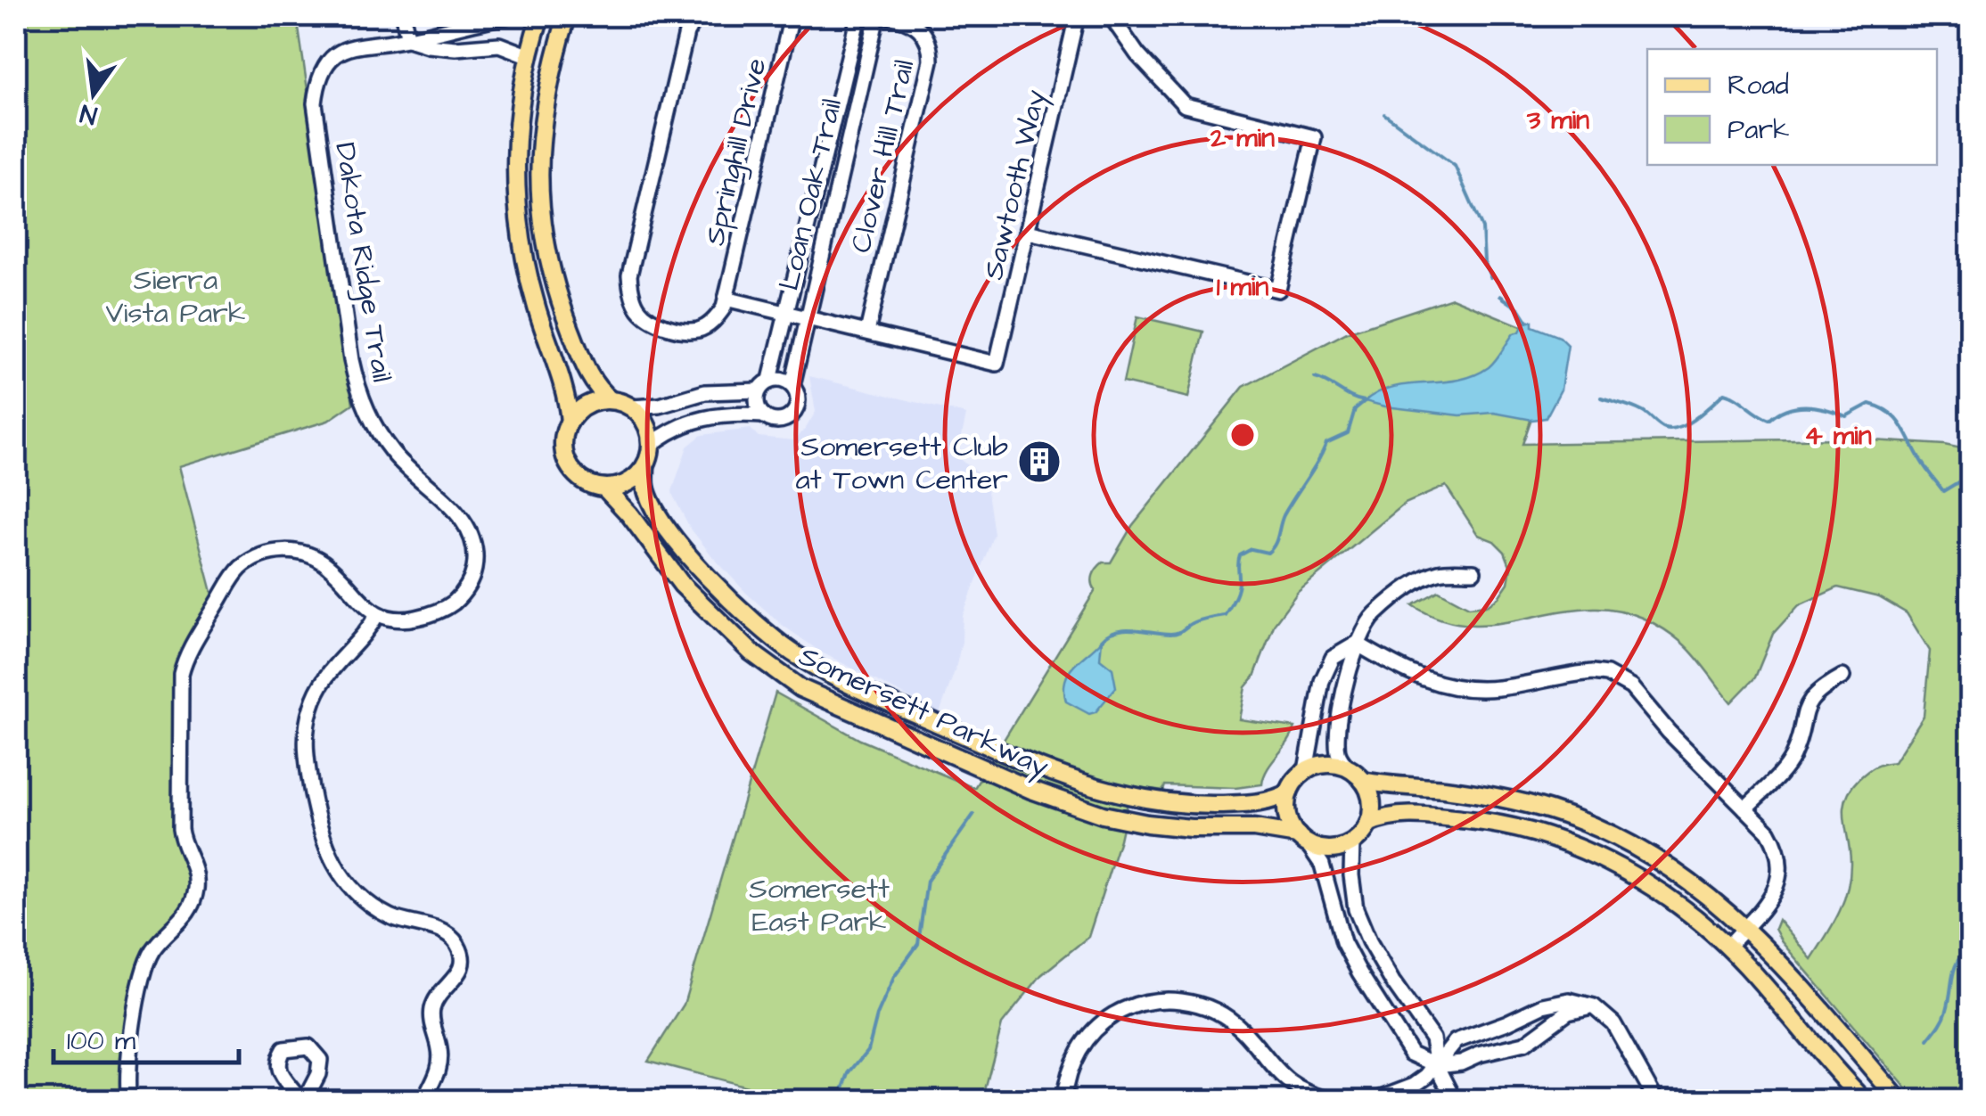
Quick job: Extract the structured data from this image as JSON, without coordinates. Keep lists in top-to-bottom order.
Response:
{
  "streets": {
    "main road": ["Somersett Parkway"],
    "street": [
      "Springhill Drive",
      "Clover Hill Trail",
      "Sawtooth Way",
      "Loan Oak Trail",
      "Dakota Ridge Trail"
    ]
  },
  "crossings": [
    ["Clover Hill Trail", "Sawtooth Way"]
  ],
  "parks": ["Sierra Vista Park", "Somersett East Park"],
  "places": {
    "building": ["Somersett Club at Town Center"]
  },
  "legend": ["Road", "Park"],
  "scale_bar": "100 m",
  "north": "bottom",
  "rings": [
    "3 min",
    "2 min",
    "1 min",
    "4 min"
  ]
}
